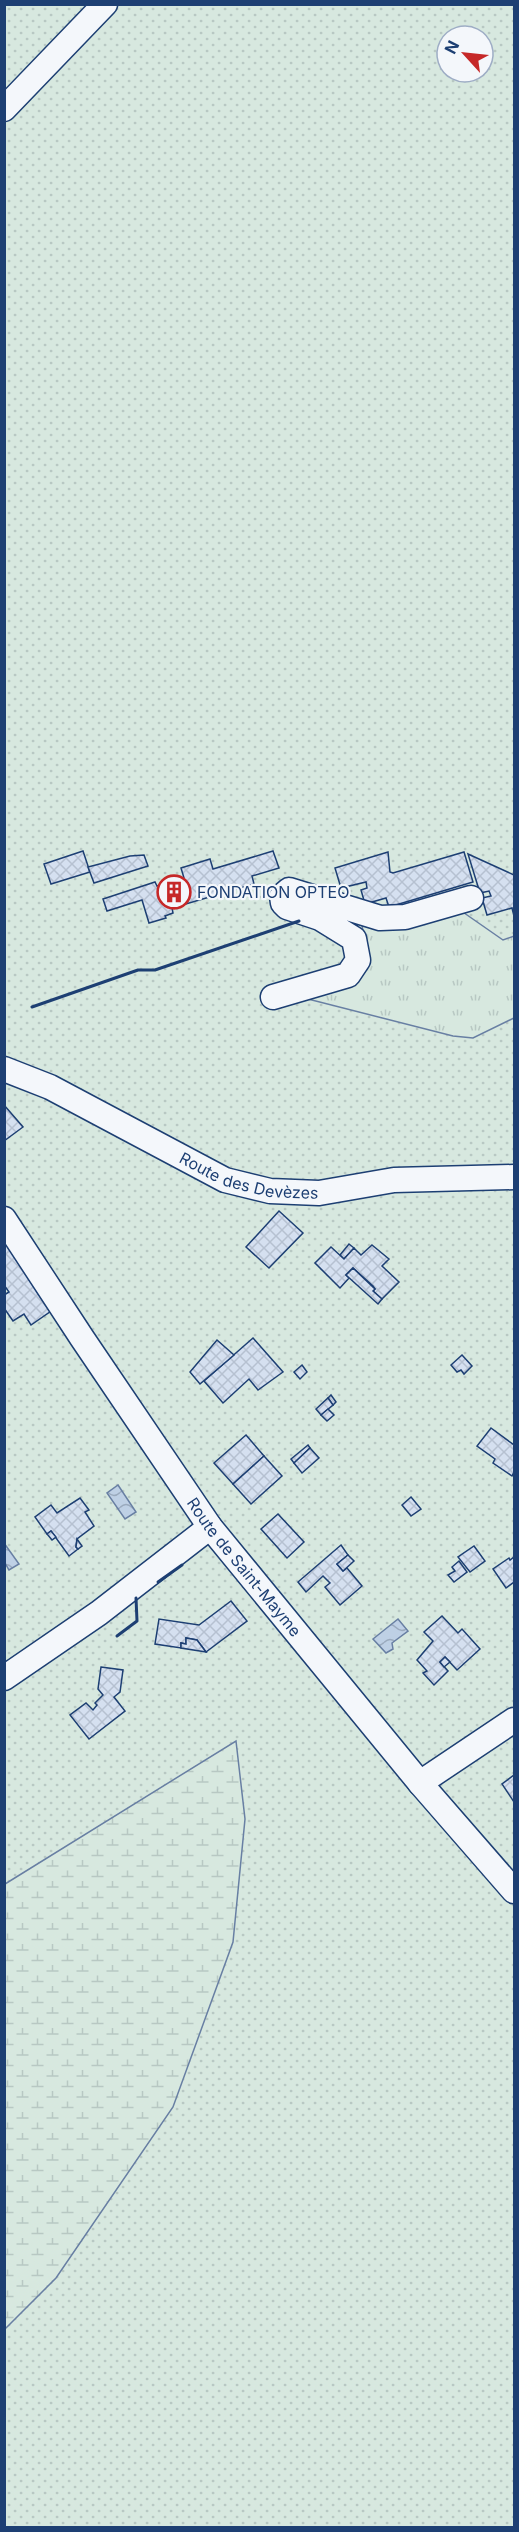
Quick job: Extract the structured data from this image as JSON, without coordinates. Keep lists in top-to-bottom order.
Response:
{
  "streets": {
    "street": ["Route des Devèzes", "Route de Saint-Mayme"]
  },
  "places": {
    "building": ["FONDATION OPTEO"]
  },
  "north": "top left"
}
